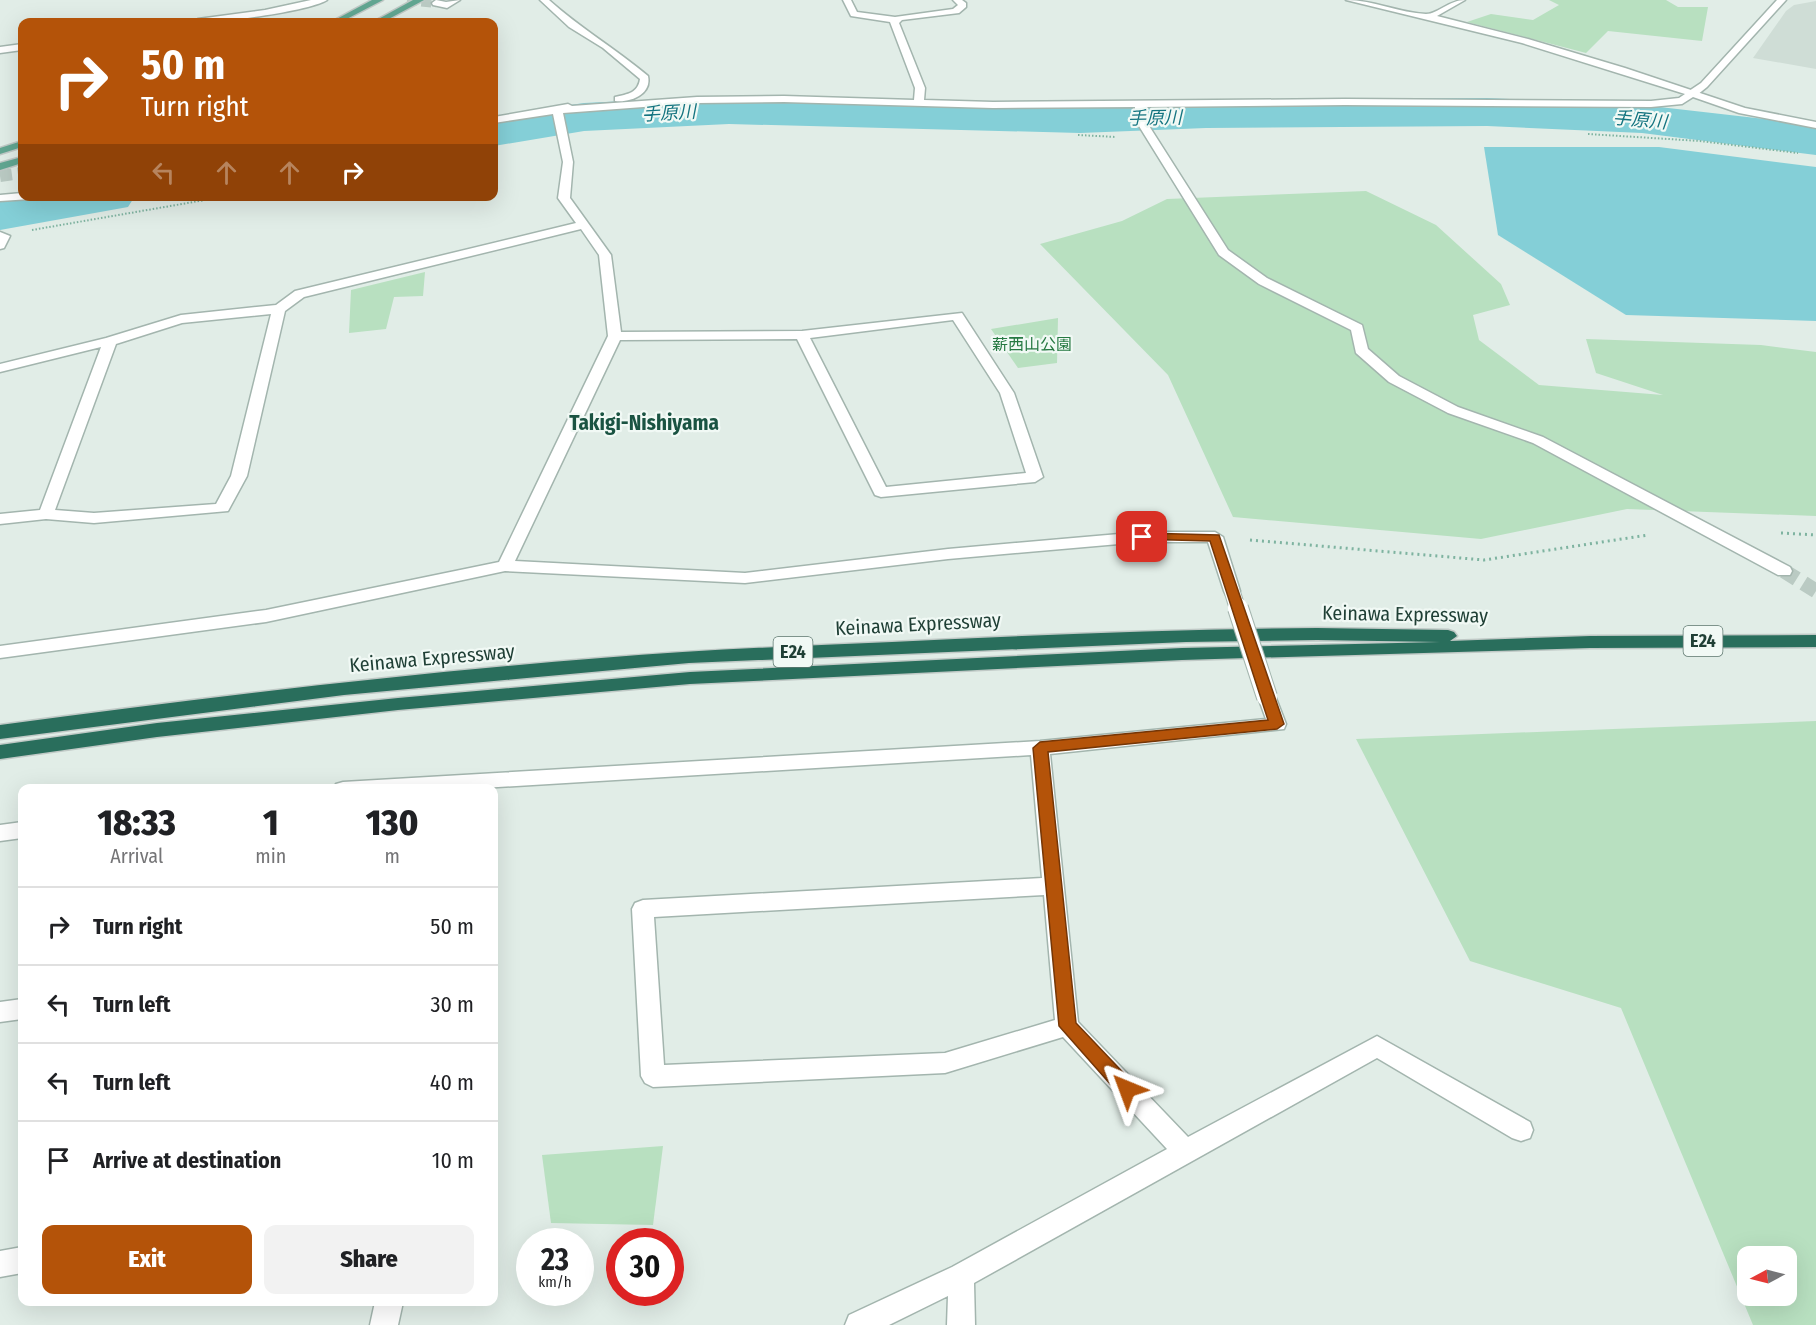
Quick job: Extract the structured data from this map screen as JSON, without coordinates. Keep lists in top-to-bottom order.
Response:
{
  "streets": {
    "highway": ["Keinawa Expressway", "E24"]
  },
  "districts": ["Takigi-Nishiyama"],
  "water": ["手原川"],
  "parks": ["薪西山公園"],
  "north": "left",
  "page": {
    "turn": ["50 m", "Turn right"],
    "eta": [
      "18:33",
      "Arrival",
      "1",
      "min",
      "130",
      "m"
    ],
    "list": [
      {
        "name": "Turn right",
        "value": "50 m"
      },
      {
        "name": "Turn left",
        "value": "30 m"
      },
      {
        "name": "Turn left",
        "value": "40 m"
      },
      {
        "name": "Arrive at destination",
        "value": "10 m"
      }
    ],
    "buttons": ["Exit", "Share"],
    "speed": "23 km/h",
    "limit": "30"
  }
}
